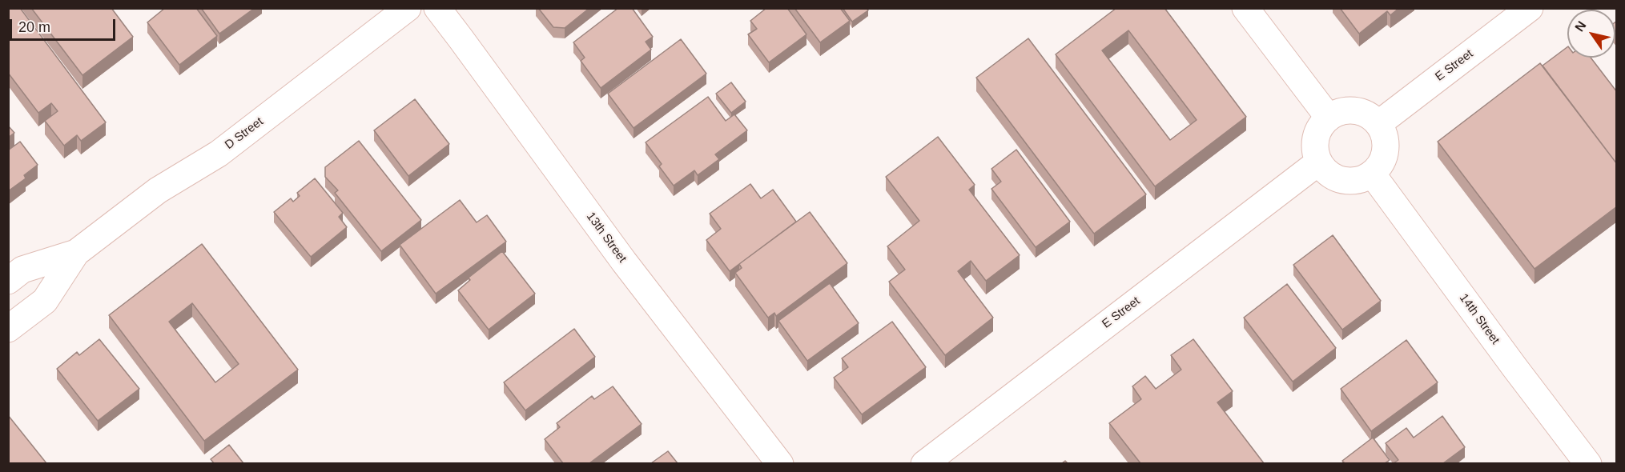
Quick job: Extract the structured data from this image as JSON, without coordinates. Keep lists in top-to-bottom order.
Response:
{
  "streets": {
    "street": [
      "E Street",
      "D Street",
      "13th Street",
      "14th Street"
    ]
  },
  "crossings": [
    ["E Street", "14th Street"]
  ],
  "scale_bar": "20 m",
  "north": "top left"
}
